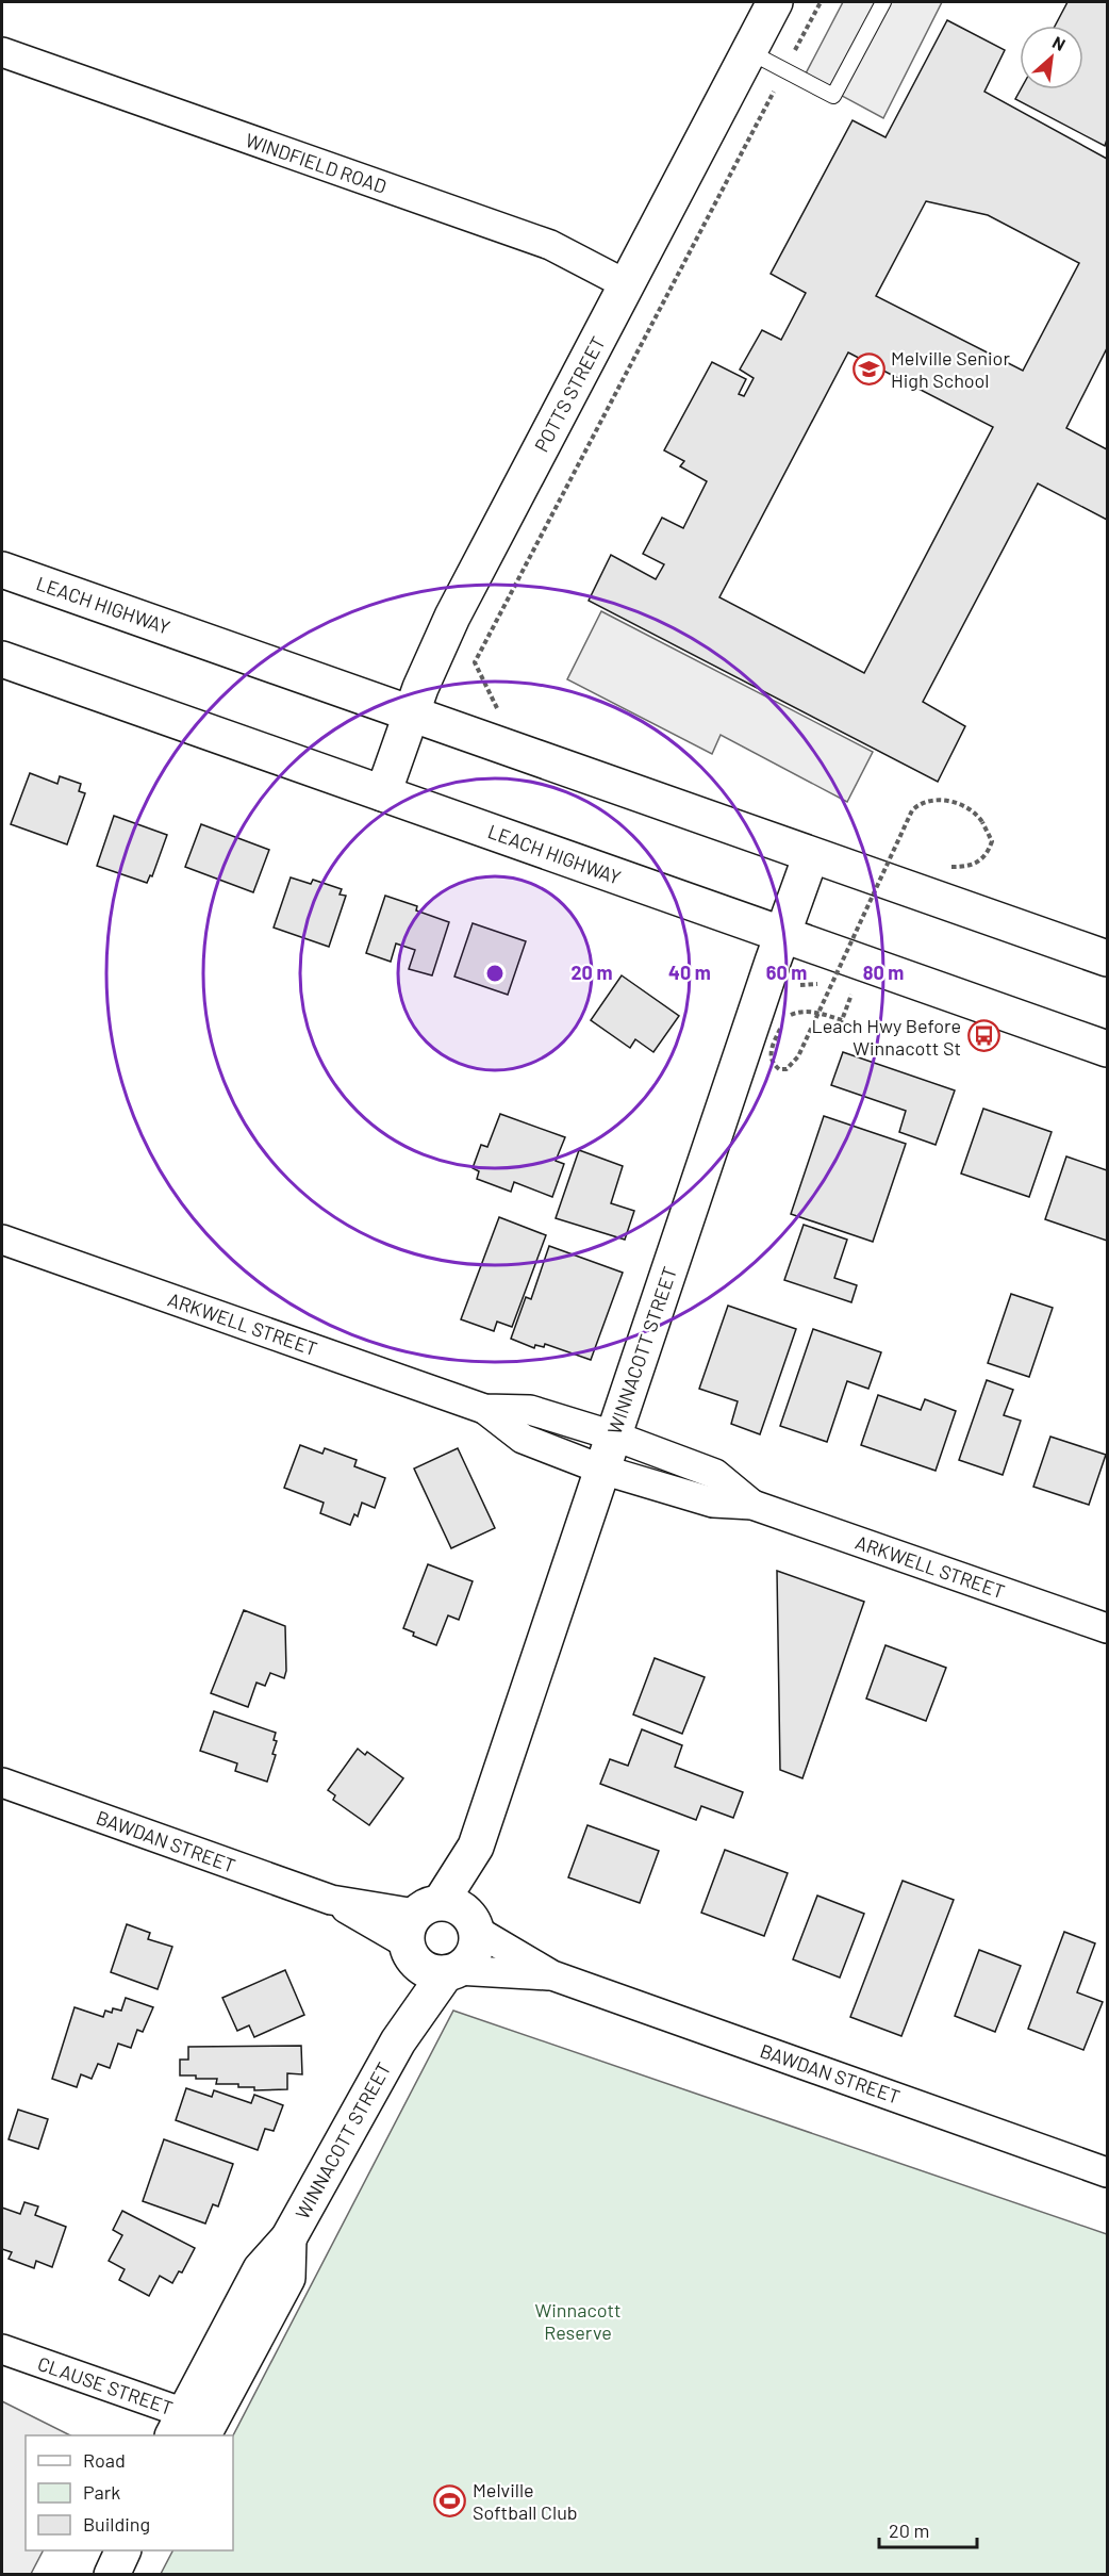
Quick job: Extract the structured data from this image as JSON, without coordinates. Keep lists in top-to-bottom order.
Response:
{
  "streets": {
    "main road": ["POTTS STREET", "LEACH HIGHWAY", "WINNACOTT STREET"],
    "street": [
      "WINDFIELD ROAD",
      "ARKWELL STREET",
      "BAWDAN STREET",
      "CLAUSE STREET"
    ]
  },
  "crossings": [
    ["WINDFIELD ROAD", "POTTS STREET"],
    ["POTTS STREET", "LEACH HIGHWAY"],
    ["LEACH HIGHWAY", "WINNACOTT STREET"],
    ["ARKWELL STREET", "WINNACOTT STREET"],
    ["WINNACOTT STREET", "BAWDAN STREET"],
    ["WINNACOTT STREET", "CLAUSE STREET"]
  ],
  "parks": ["Winnacott Reserve"],
  "places": {
    "school or university": ["Melville Senior High School"],
    "bus stop": ["Leach Hwy Before Winnacott St"],
    "sports": ["Melville Softball Club"]
  },
  "legend": ["Road", "Park", "Building"],
  "scale_bar": "20 m",
  "north": "top right",
  "rings": [
    "20 m",
    "40 m",
    "60 m",
    "80 m"
  ]
}
